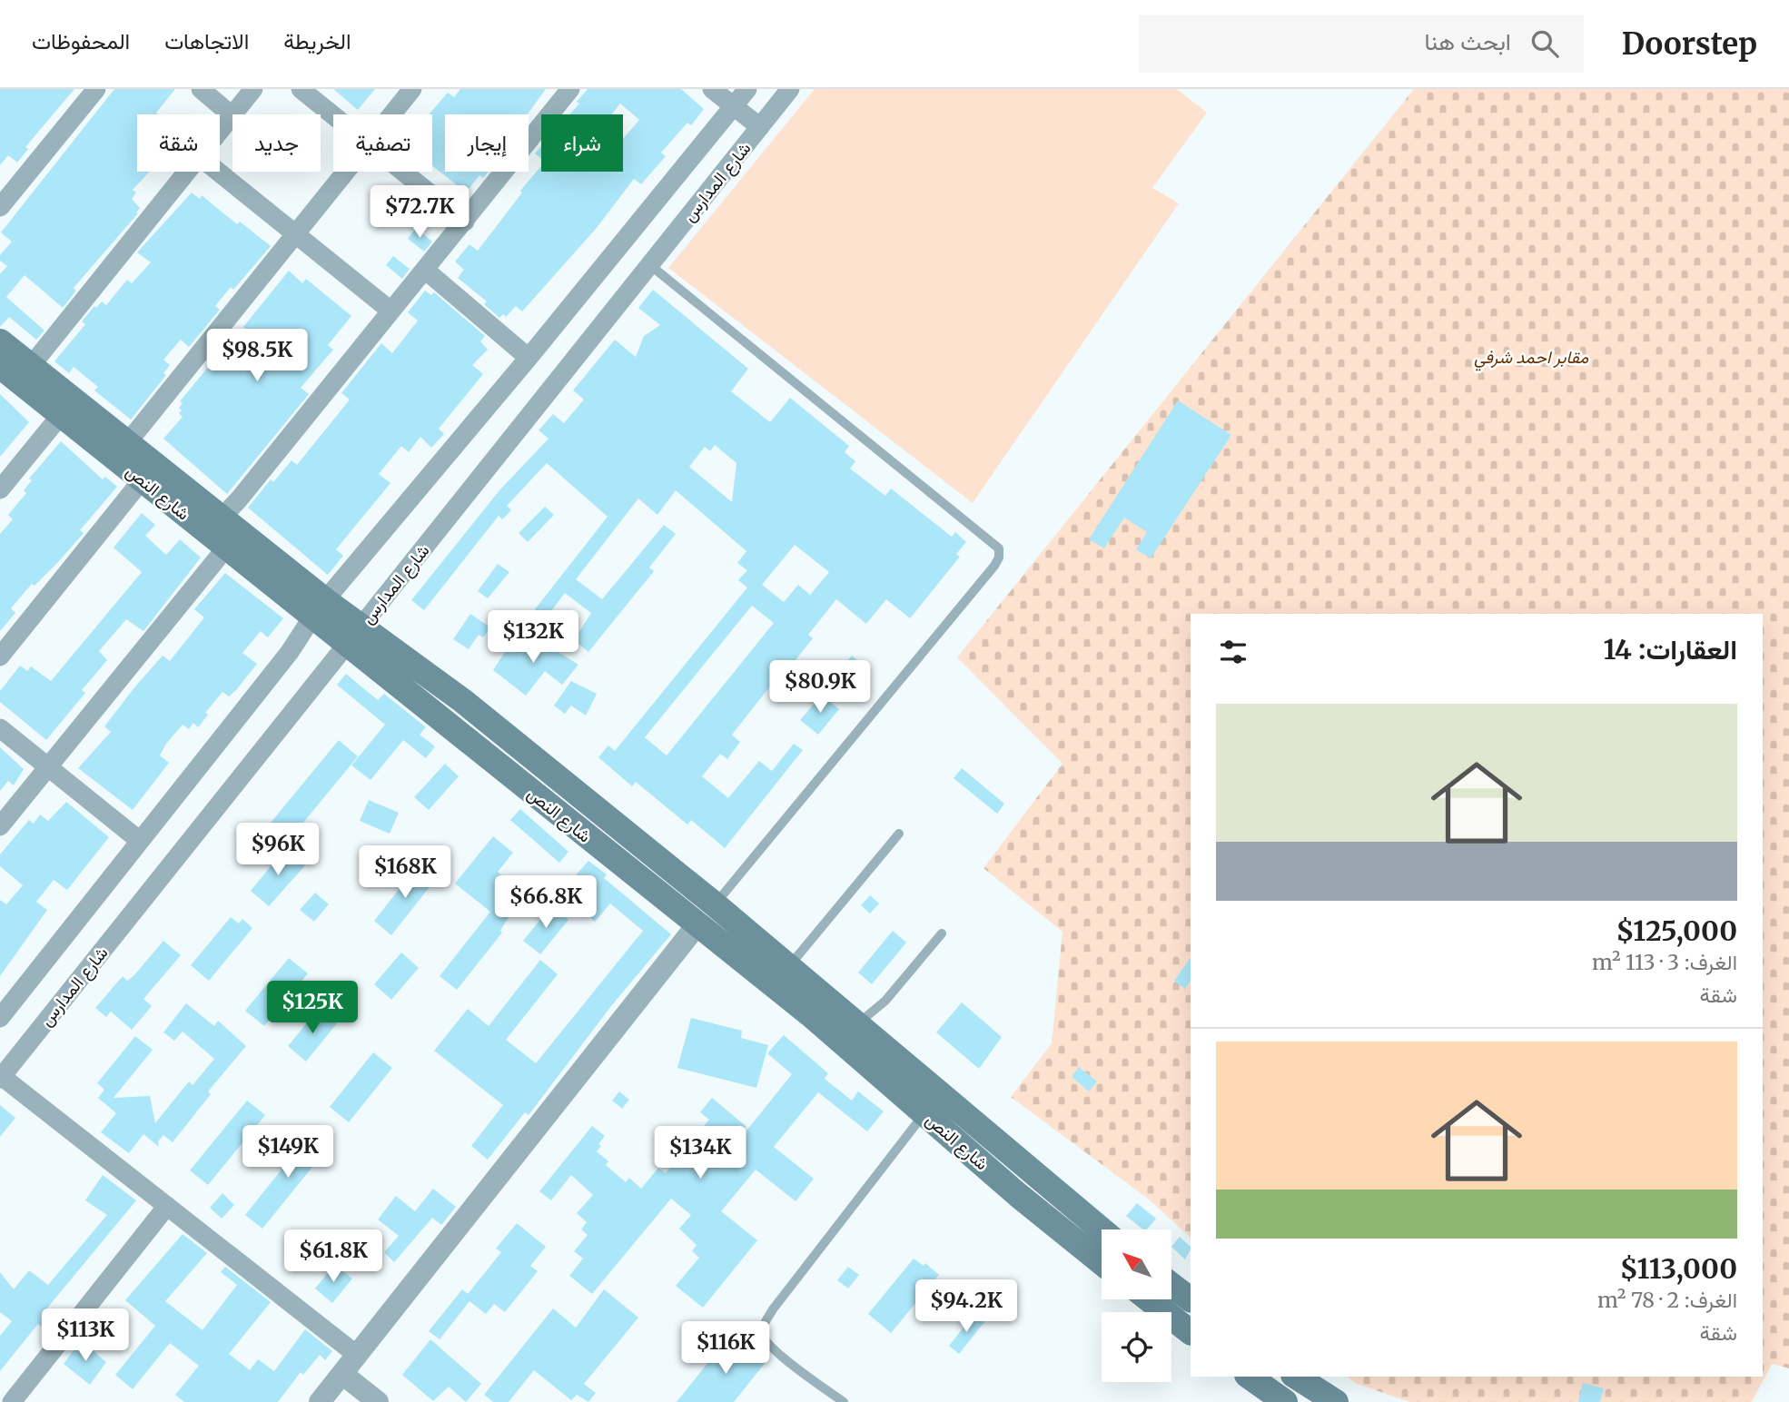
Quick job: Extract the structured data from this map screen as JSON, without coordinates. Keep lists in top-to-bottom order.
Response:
{
  "streets": {
    "main road": ["شارع النص"],
    "street": ["شارع المدارس"]
  },
  "crossings": [
    ["شارع المدارس", "شارع النص"]
  ],
  "parks": ["مقابر احمد شرفي"],
  "north": "top left",
  "page": {
    "header": "Doorstep",
    "search": "ابحث هنا",
    "nav": ["الخريطة", "الاتجاهات", "المحفوظات"],
    "chip": [
      "شراء",
      "إيجار",
      "تصفية",
      "جديد",
      "شقة"
    ],
    "price": [
      "$72.7K",
      "$98.5K",
      "$132K",
      "$80.9K",
      "$96K",
      "$168K",
      "$66.8K",
      "$125K",
      "$149K",
      "$134K",
      "$61.8K",
      "$94.2K",
      "$113K",
      "$116K"
    ],
    "heading": "العقارات: 14",
    "list": [
      {
        "name": "$125,000",
        "note": "الغرف: 3 · 113 m² · شقة"
      },
      {
        "name": "$113,000",
        "note": "الغرف: 2 · 78 m² · شقة"
      }
    ]
  }
}
